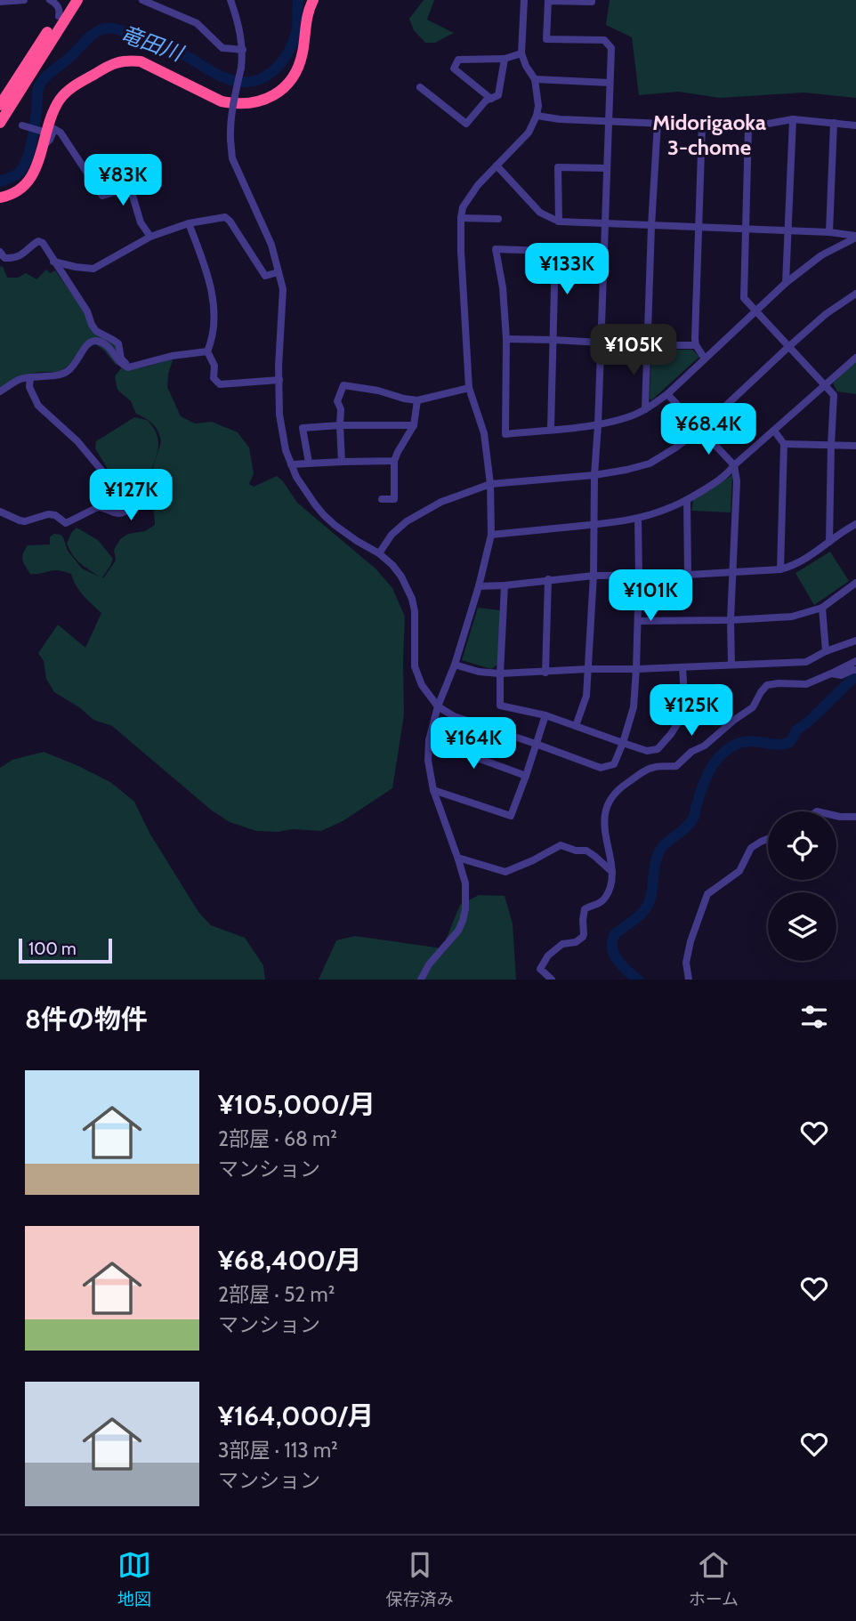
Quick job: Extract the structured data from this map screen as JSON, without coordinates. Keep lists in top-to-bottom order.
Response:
{
  "districts": ["Midorigaoka 3-chome"],
  "water": ["竜田川"],
  "scale_bar": "100 m",
  "page": {
    "price": [
      "¥83K",
      "¥133K",
      "¥105K",
      "¥68.4K",
      "¥127K",
      "¥101K",
      "¥125K",
      "¥164K"
    ],
    "scale": "100 m",
    "heading": "8件の物件",
    "list": [
      {
        "name": "¥105,000/月",
        "note": "2部屋 · 68 m² · マンション"
      },
      {
        "name": "¥68,400/月",
        "note": "2部屋 · 52 m² · マンション"
      },
      {
        "name": "¥164,000/月",
        "note": "3部屋 · 113 m² · マンション"
      }
    ],
    "tabs": ["地図", "保存済み", "ホーム"]
  }
}
